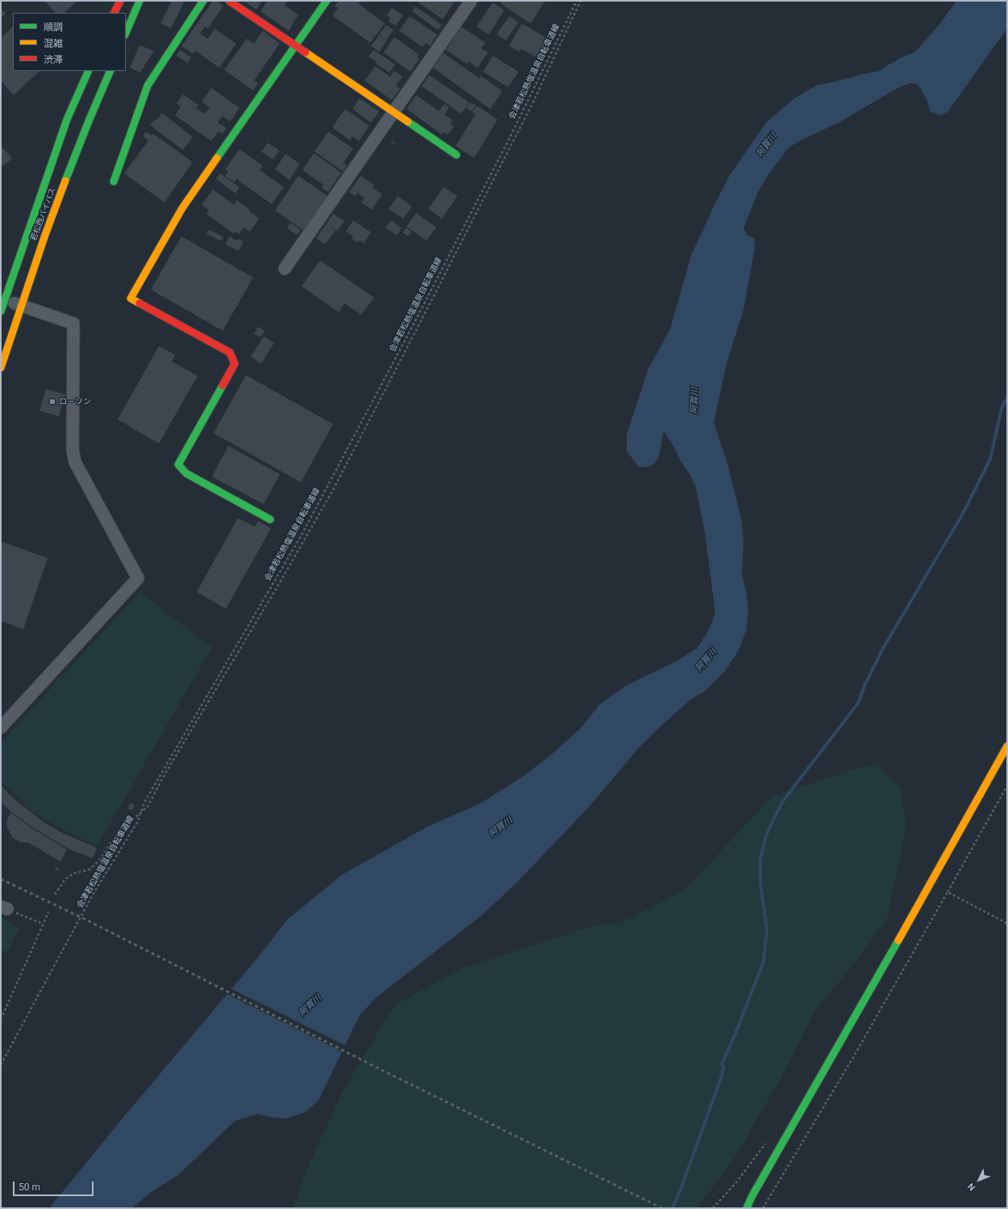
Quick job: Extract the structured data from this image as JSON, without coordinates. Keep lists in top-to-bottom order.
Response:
{
  "streets": {
    "main road": ["若松西バイパス"],
    "path": ["会津若松熱塩温泉自転車道線"]
  },
  "water": ["阿賀川"],
  "places": ["ローソン"],
  "legend": ["順調", "混雑", "渋滞"],
  "scale_bar": "50 m",
  "north": "bottom left"
}
